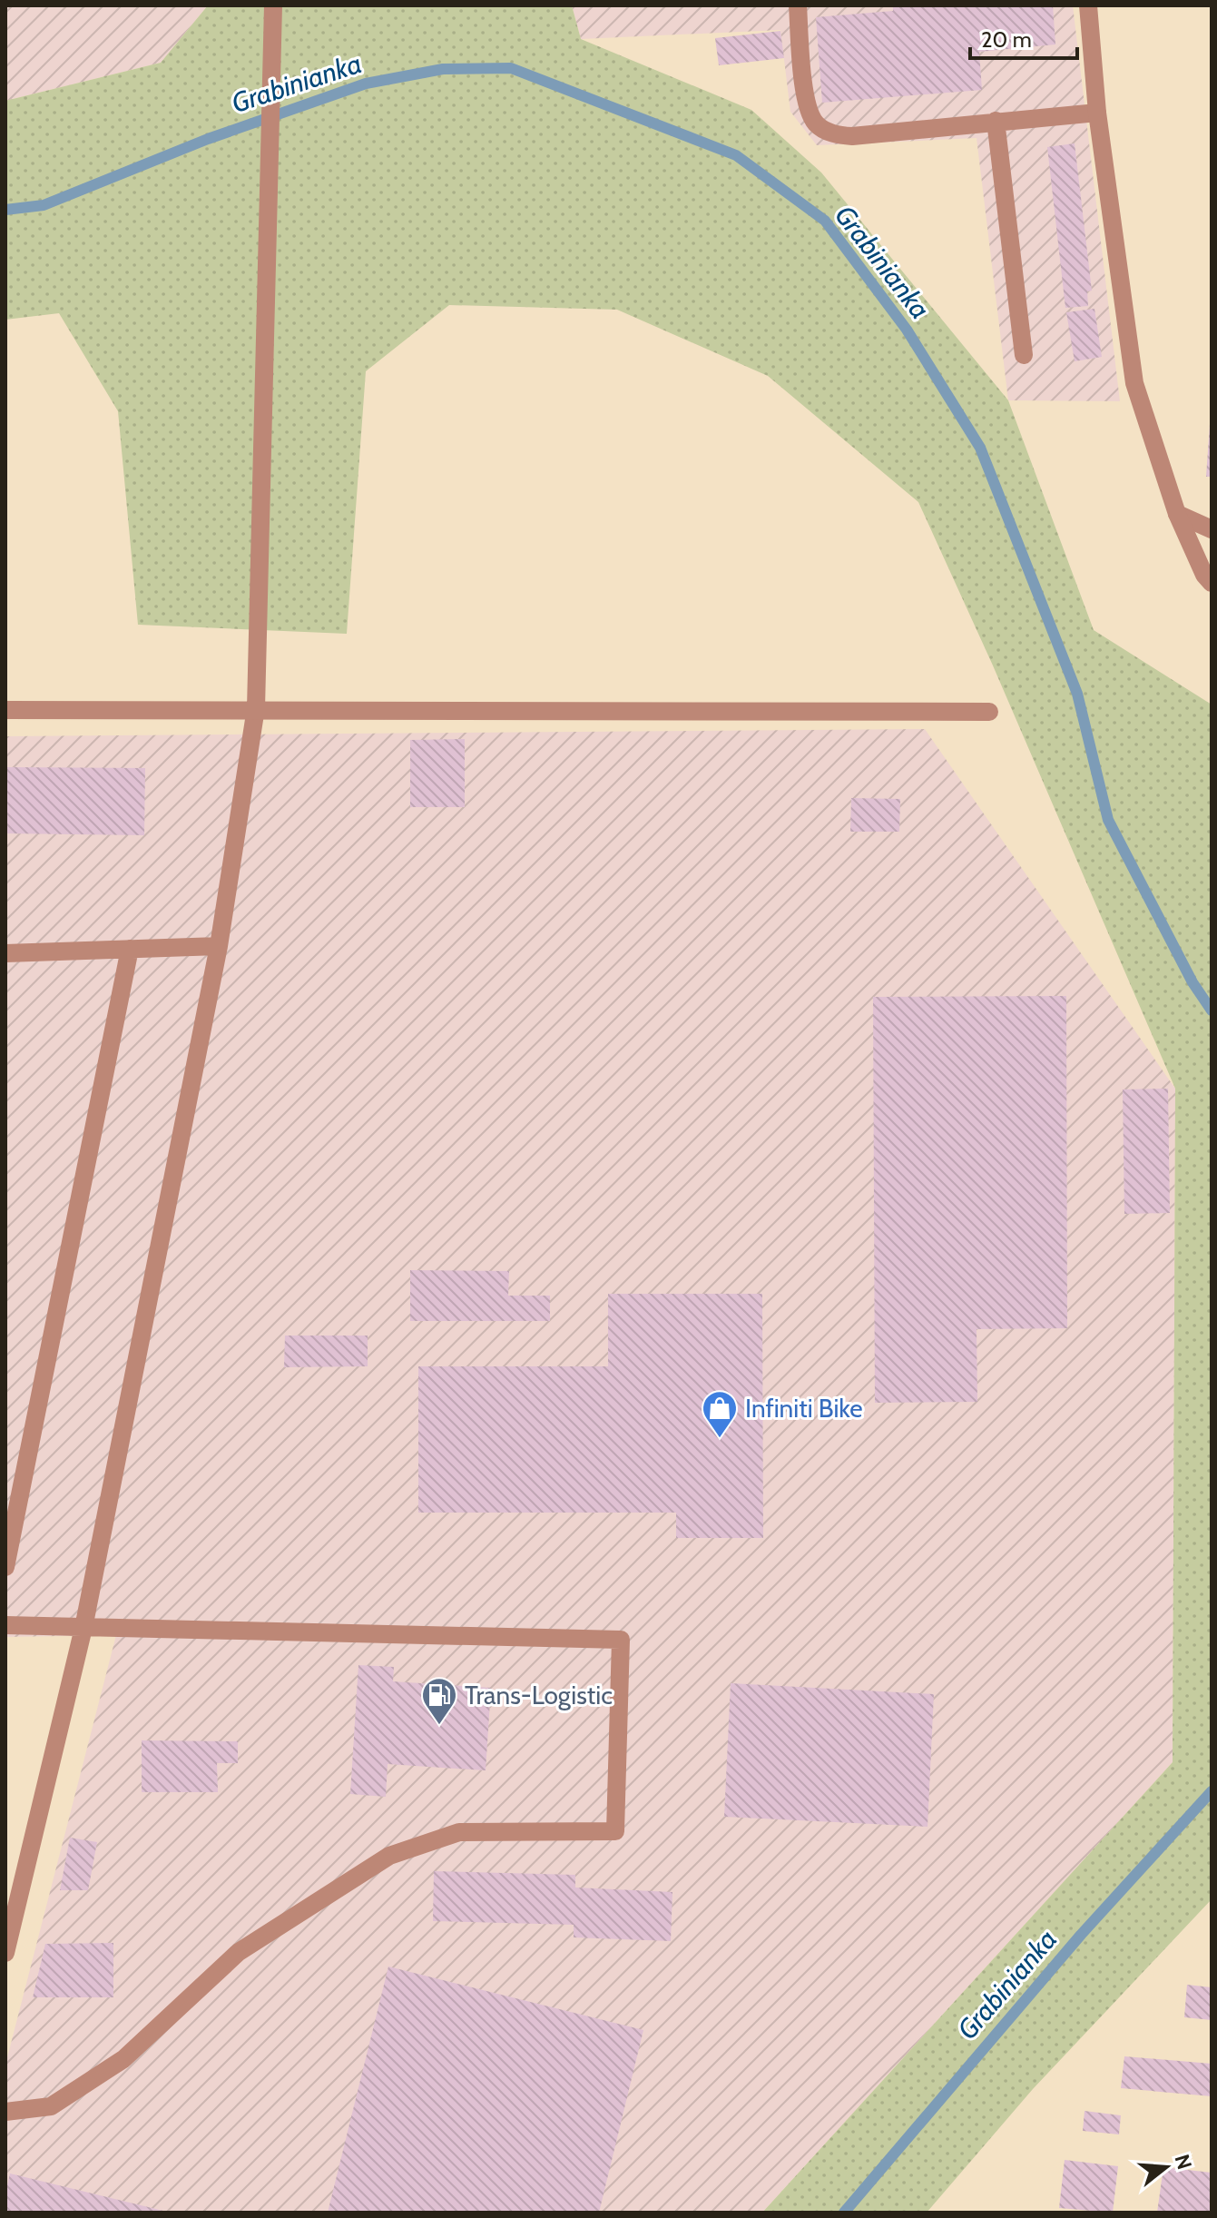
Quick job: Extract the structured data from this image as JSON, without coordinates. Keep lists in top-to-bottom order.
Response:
{
  "water": ["Grabinianka"],
  "places": {
    "shop": ["Infiniti Bike"],
    "fuel station": ["Trans-Logistic"]
  },
  "scale_bar": "20 m",
  "north": "right"
}
